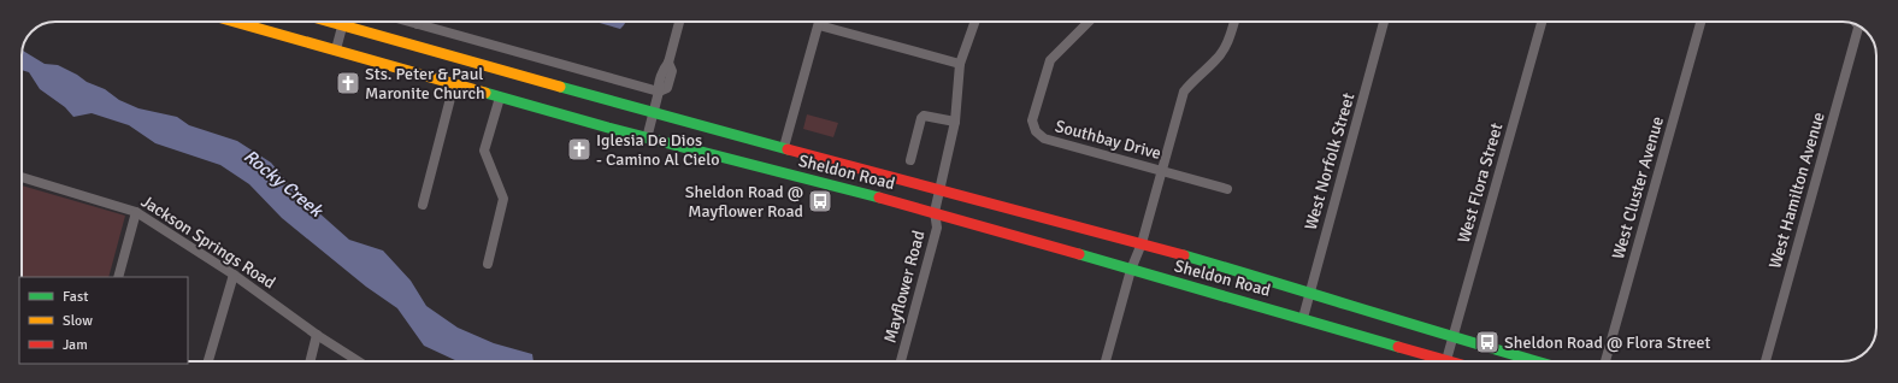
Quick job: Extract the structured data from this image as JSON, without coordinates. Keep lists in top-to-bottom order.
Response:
{
  "streets": {
    "main road": ["Sheldon Road"],
    "street": [
      "Southbay Drive",
      "West Norfolk Street",
      "West Flora Street",
      "West Cluster Avenue",
      "West Hamilton Avenue",
      "Jackson Springs Road",
      "Mayflower Road"
    ]
  },
  "crossings": [
    ["West Norfolk Street", "Sheldon Road"],
    ["Sheldon Road", "West Flora Street"],
    ["Sheldon Road", "Mayflower Road"]
  ],
  "water": ["Rocky Creek"],
  "places": {
    "church": ["Sts. Peter & Paul Maronite Church", "Iglesia De Dios - Camino Al Cielo"],
    "bus stop": ["Sheldon Road @ Mayflower Road", "Sheldon Road @ Flora Street"]
  },
  "legend": ["Fast", "Slow", "Jam"]
}
